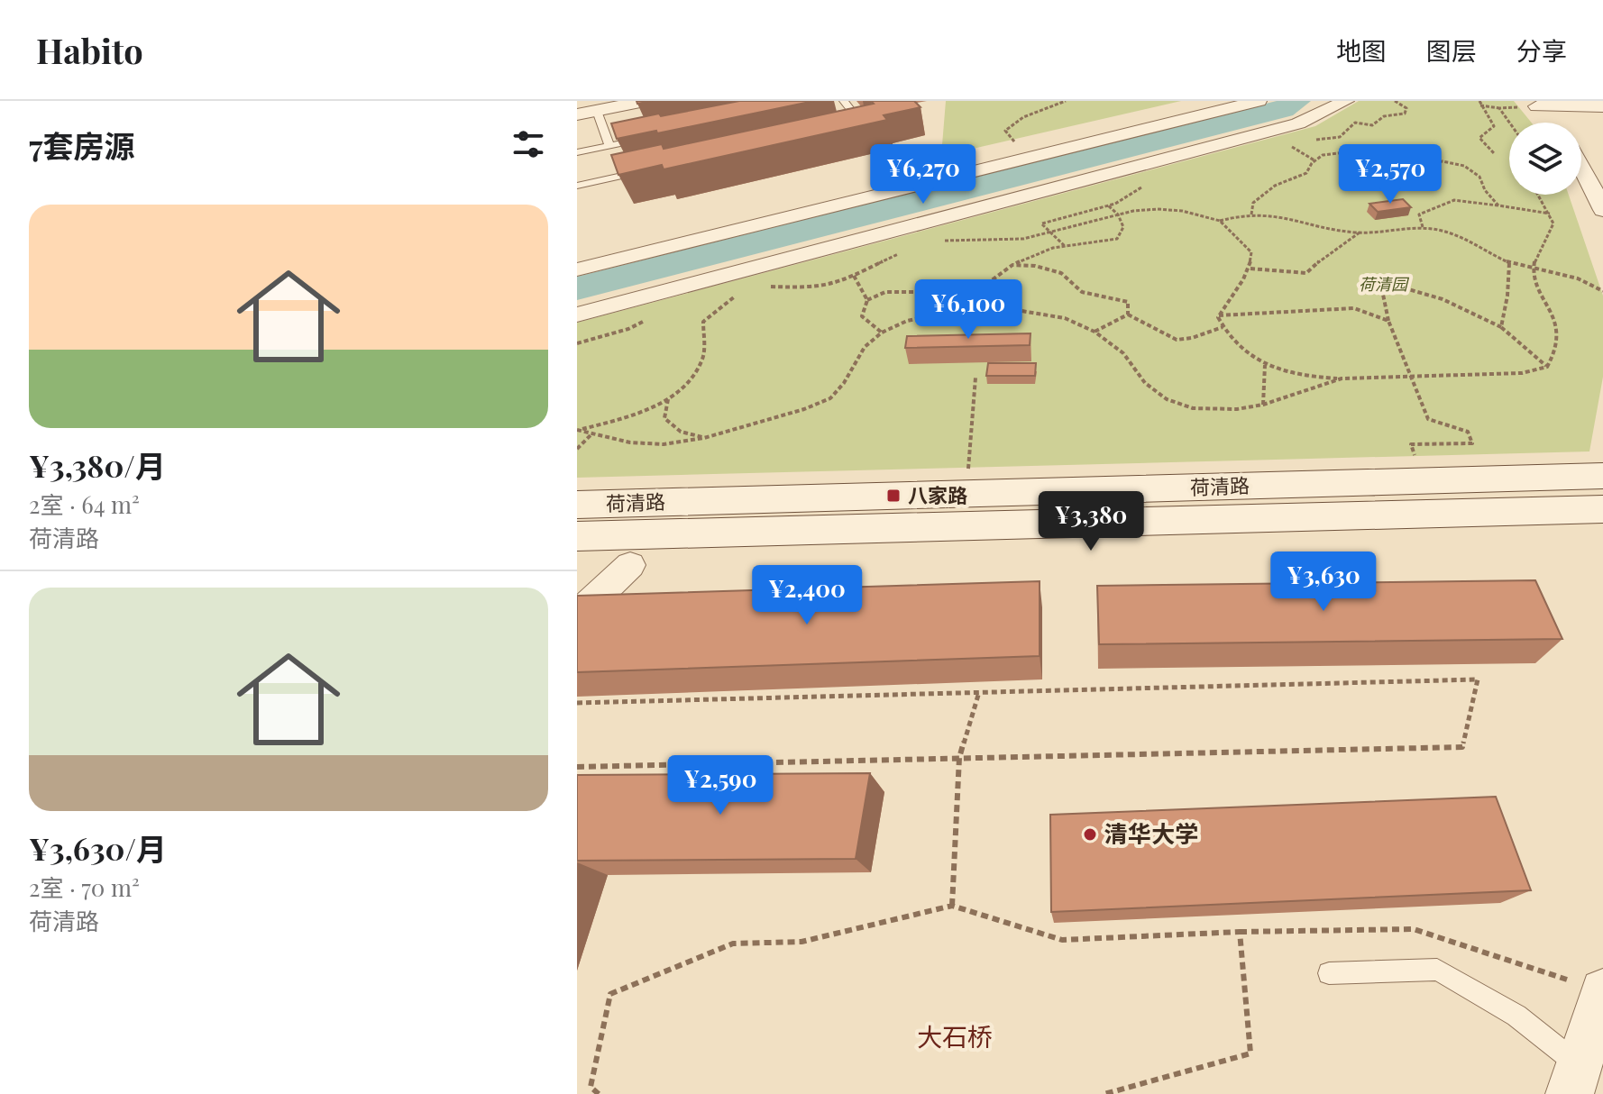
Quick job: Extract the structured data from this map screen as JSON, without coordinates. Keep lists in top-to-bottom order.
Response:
{
  "streets": {
    "main road": ["荷清路"]
  },
  "districts": ["大石桥"],
  "parks": ["荷清园"],
  "places": {
    "transit": ["八家路"],
    "other": ["清华大学"]
  },
  "page": {
    "header": "Habito",
    "nav": ["地图", "图层", "分享"],
    "heading": "7套房源",
    "price": [
      "¥6,270",
      "¥2,570",
      "¥6,100",
      "¥3,380",
      "¥3,630",
      "¥2,400",
      "¥2,590"
    ],
    "list": [
      {
        "name": "¥3,380/月",
        "note": "2室 · 64 m² · 荷清路"
      },
      {
        "name": "¥3,630/月",
        "note": "2室 · 70 m² · 荷清路"
      }
    ]
  }
}
